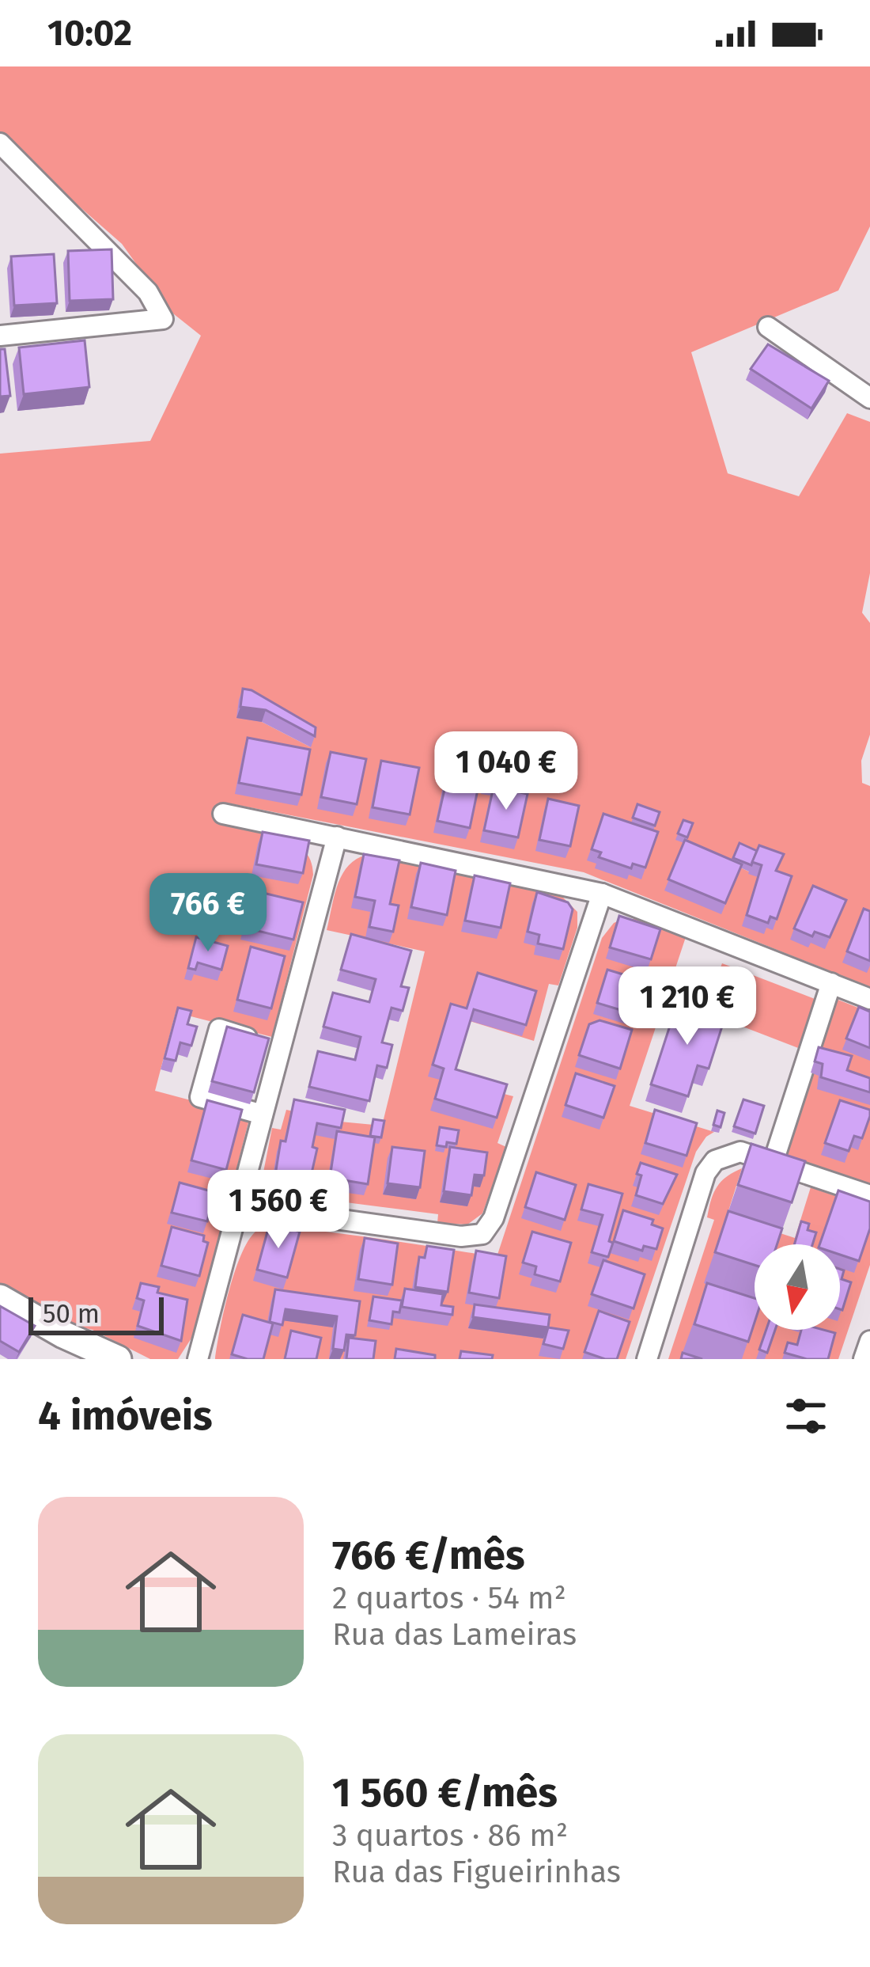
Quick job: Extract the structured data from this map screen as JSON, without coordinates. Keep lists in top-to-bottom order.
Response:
{
  "scale_bar": "50 m",
  "north": "bottom",
  "page": {
    "status": "10:02",
    "price": [
      "1 040 €",
      "766 €",
      "1 210 €",
      "1 560 €"
    ],
    "scale": "50 m",
    "heading": "4 imóveis",
    "list": [
      {
        "name": "766 €/mês",
        "note": "2 quartos · 54 m² · Rua das Lameiras"
      },
      {
        "name": "1 560 €/mês",
        "note": "3 quartos · 86 m² · Rua das Figueirinhas"
      }
    ]
  }
}
